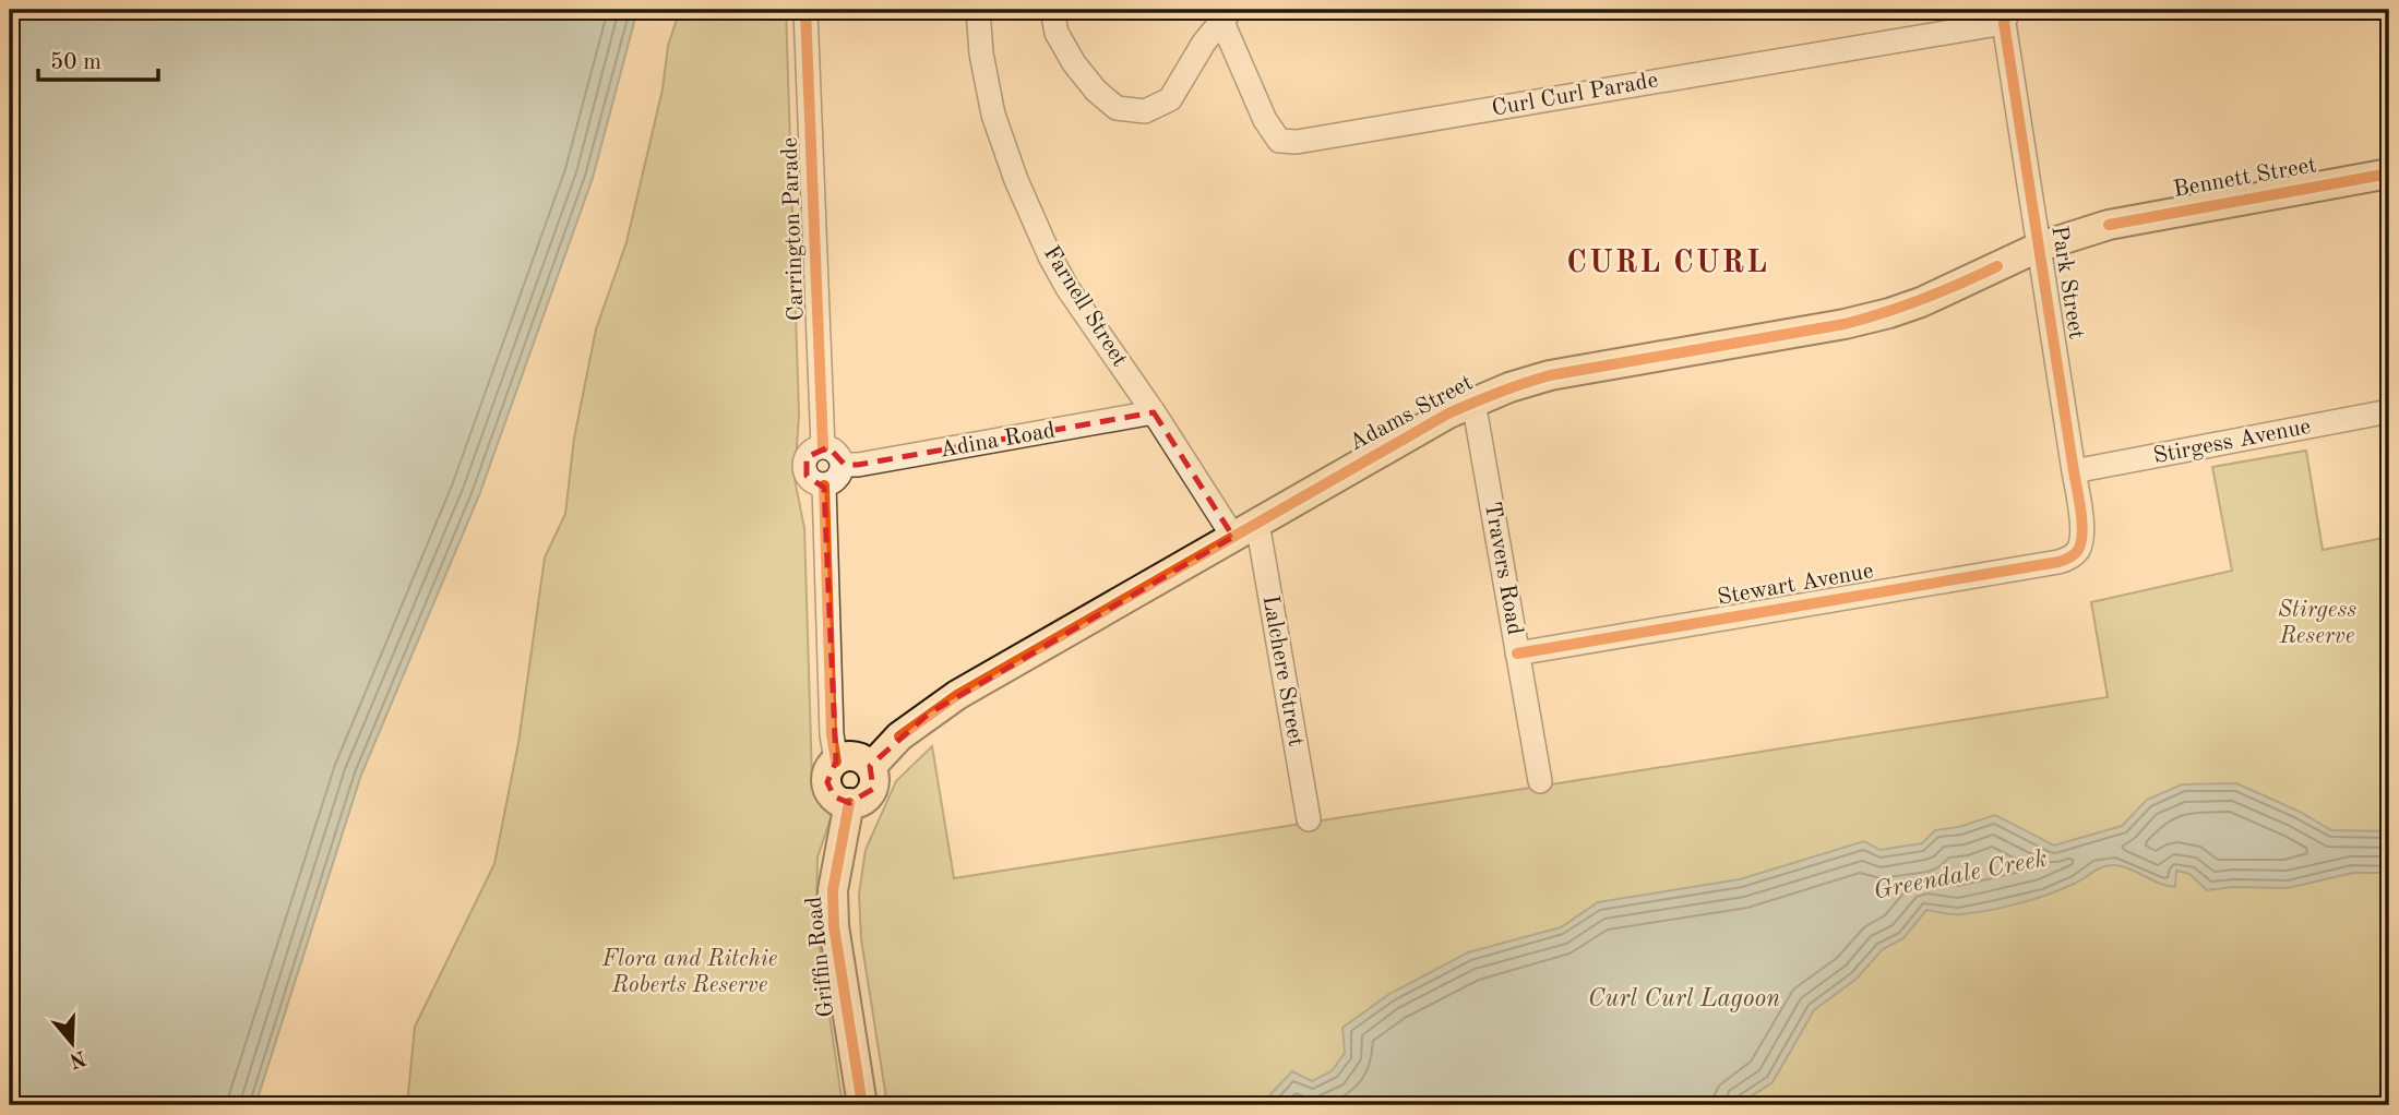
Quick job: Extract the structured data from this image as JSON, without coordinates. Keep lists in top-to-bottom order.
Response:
{
  "streets": {
    "main road": ["Bennett Street", "Adams Street", "Griffin Road"],
    "street": [
      "Curl Curl Parade",
      "Carrington Parade",
      "Park Street",
      "Farnell Street",
      "Adina Road",
      "Stirgess Avenue",
      "Travers Road",
      "Stewart Avenue",
      "Lalchere Street"
    ]
  },
  "crossings": [
    ["Curl Curl Parade", "Park Street"],
    ["Bennett Street", "Park Street"],
    ["Bennett Street", "Adams Street"],
    ["Carrington Parade", "Adina Road"],
    ["Park Street", "Adams Street"],
    ["Park Street", "Stirgess Avenue"],
    ["Park Street", "Stewart Avenue"],
    ["Farnell Street", "Adams Street"],
    ["Farnell Street", "Adina Road"],
    ["Farnell Street", "Lalchere Street"],
    ["Adams Street", "Travers Road"],
    ["Adams Street", "Lalchere Street"],
    ["Adams Street", "Griffin Road"],
    ["Travers Road", "Stewart Avenue"]
  ],
  "districts": ["CURL CURL"],
  "water": ["Greendale Creek", "Curl Curl Lagoon"],
  "parks": ["Stirgess Reserve", "Flora and Ritchie Roberts Reserve"],
  "scale_bar": "50 m",
  "north": "bottom"
}
